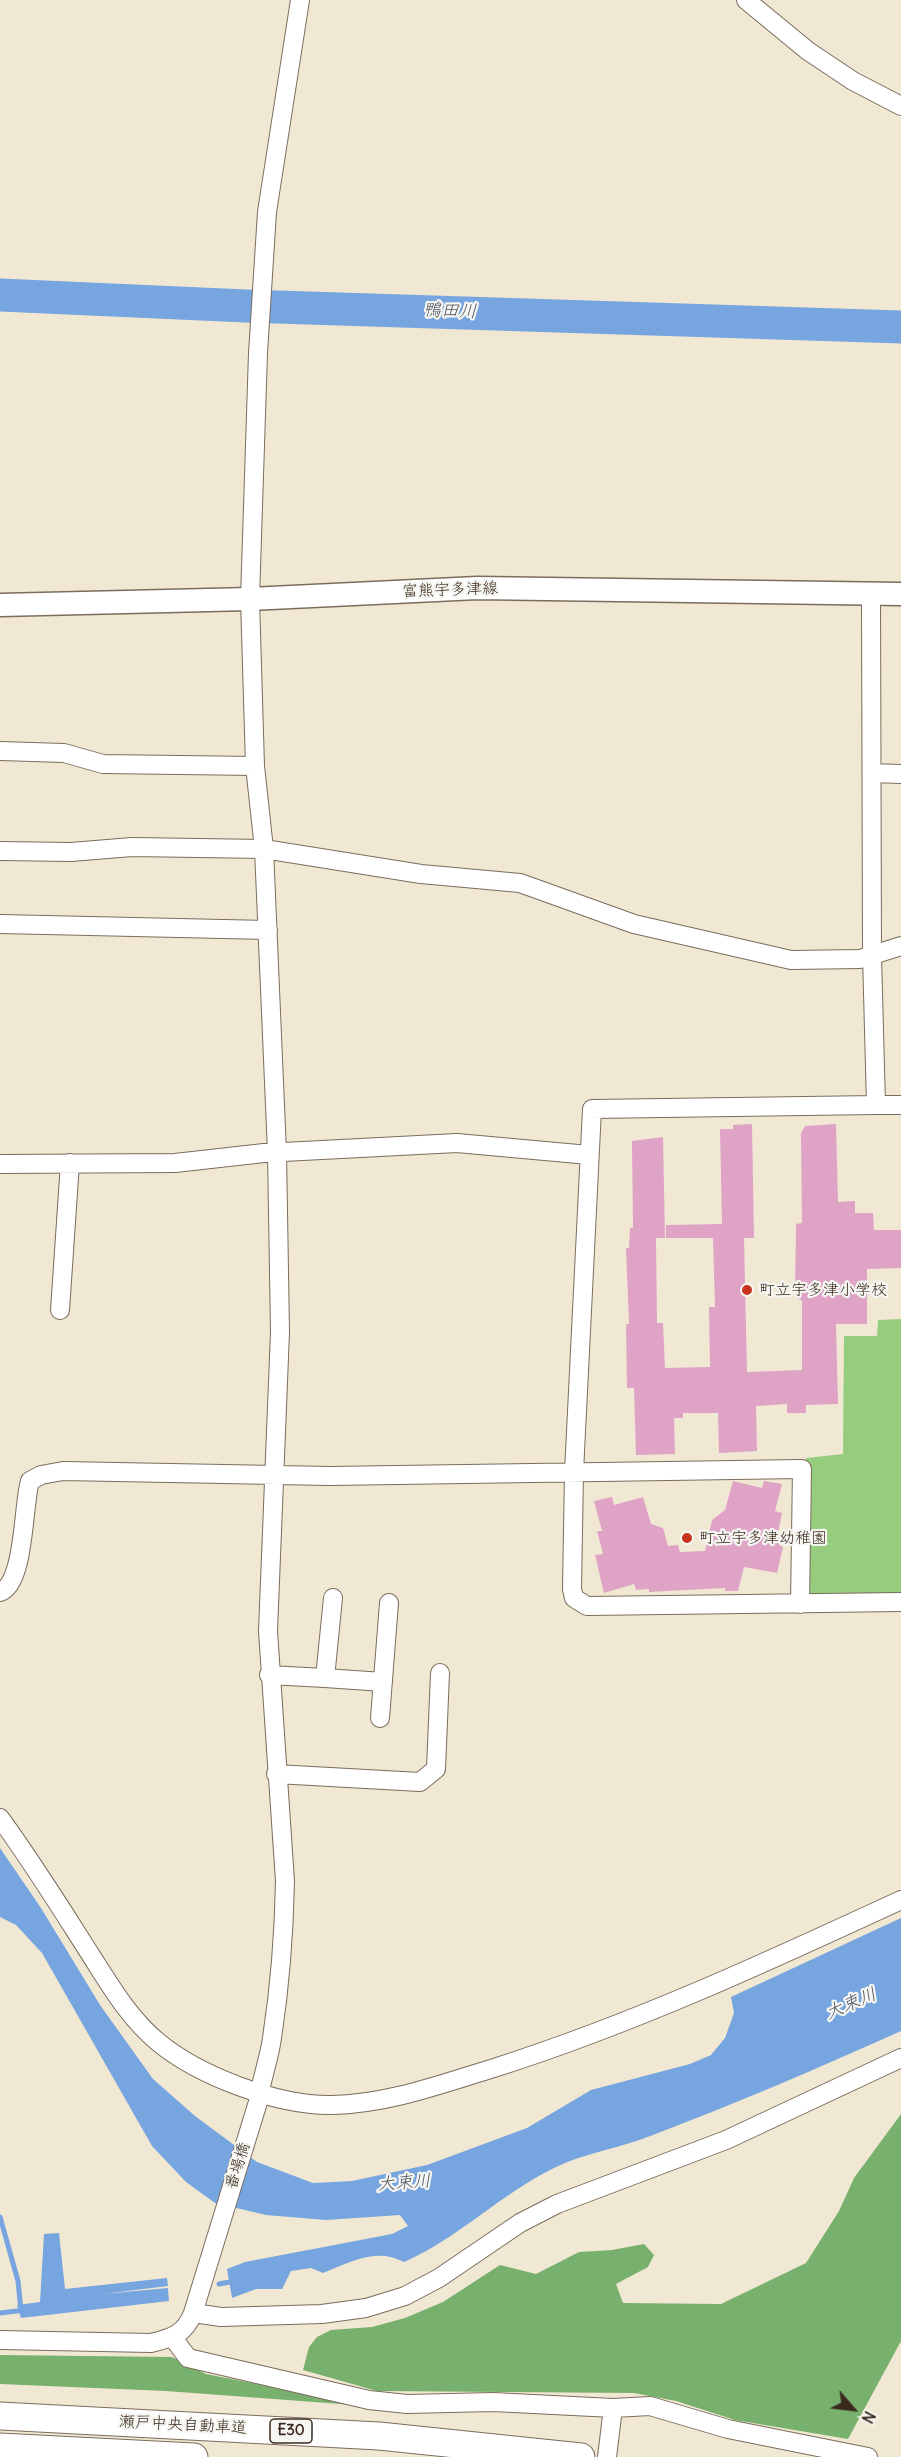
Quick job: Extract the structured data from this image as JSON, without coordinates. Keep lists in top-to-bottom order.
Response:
{
  "streets": {
    "highway": ["瀬戸中央自動車道", "E30"],
    "main road": ["富熊宇多津線"],
    "street": ["番場橋"]
  },
  "crossings": [
    ["富熊宇多津線", "番場橋"]
  ],
  "water": ["鴨田川", "大束川"],
  "places": ["町立宇多津小学校", "町立宇多津幼稚園"],
  "north": "bottom right"
}
